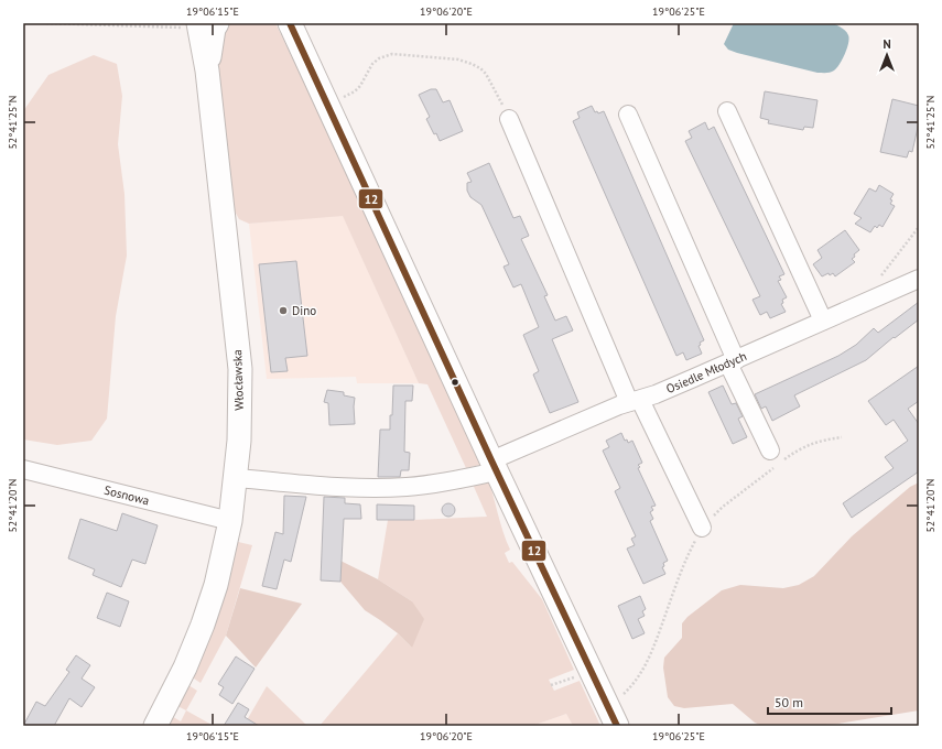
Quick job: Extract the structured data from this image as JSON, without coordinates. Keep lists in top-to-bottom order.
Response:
{
  "streets": {
    "main road": ["Włocławska"],
    "street": ["Osiedle Młodych", "Sosnowa"]
  },
  "crossings": [
    ["Osiedle Młodych", "Włocławska"],
    ["Włocławska", "Sosnowa"]
  ],
  "places": ["Dino"],
  "lines": ["transit line 12"],
  "scale_bar": "50 m",
  "north": "top",
  "coordinates": [
    "19°06'15\"E",
    "19°06'20\"E",
    "19°06'25\"E",
    "52°41'25\"N",
    "52°41'20\"N"
  ]
}
